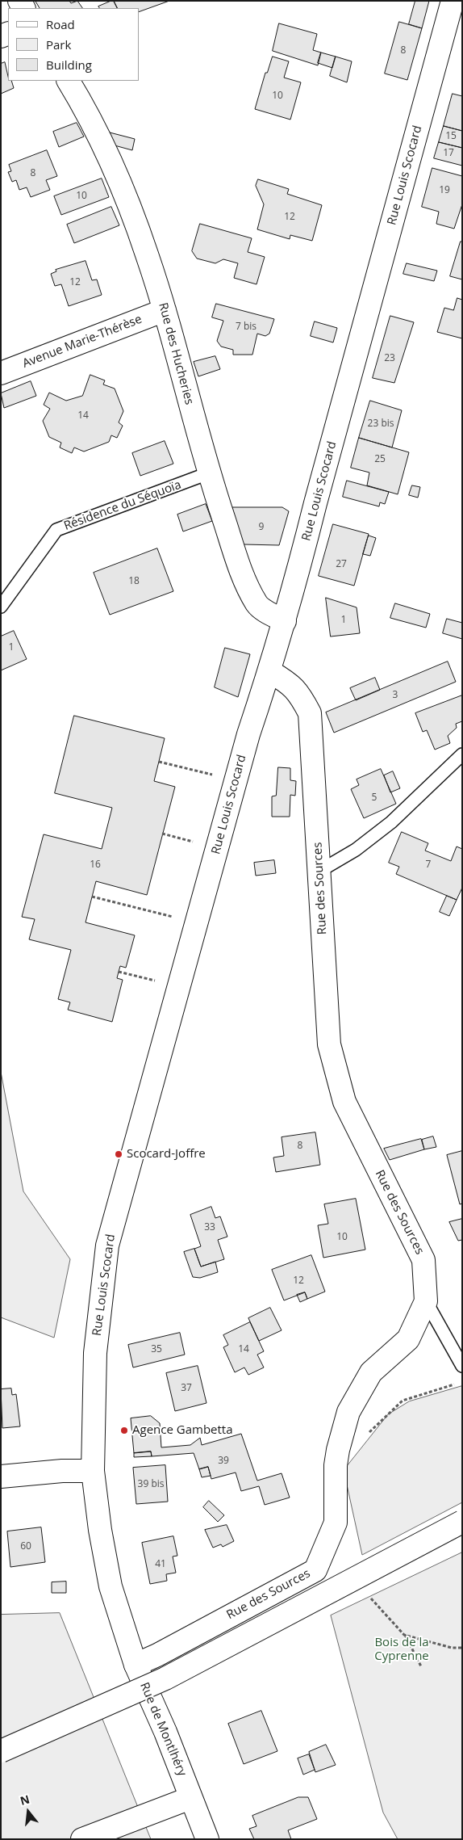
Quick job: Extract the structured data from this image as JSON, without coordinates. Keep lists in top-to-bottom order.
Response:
{
  "streets": {
    "main road": [
      "Rue Louis Scocard",
      "Avenue Marie-Thérèse",
      "Rue des Hucheries",
      "Rue des Sources",
      "Rue de Montlhéry"
    ],
    "lane": ["Résidence du Séquoïa"]
  },
  "crossings": [
    ["Rue Louis Scocard", "Rue des Hucheries"],
    ["Rue Louis Scocard", "Rue des Sources"],
    ["Rue Louis Scocard", "Rue de Montlhéry"],
    ["Avenue Marie-Thérèse", "Rue des Hucheries"],
    ["Rue des Hucheries", "Résidence du Séquoïa"],
    ["Rue des Sources", "Rue de Montlhéry"]
  ],
  "parks": ["Bois de la Cyprenne"],
  "places": ["Scocard-Joffre", "Agence Gambetta"],
  "house_numbers": [
    "8",
    "10",
    "15",
    "17",
    "8",
    "19",
    "10",
    "12",
    "12",
    "7 bis",
    "23",
    "14",
    "23 bis",
    "25",
    "9",
    "27",
    "18",
    "1",
    "1",
    "3",
    "5",
    "16",
    "7",
    "8",
    "33",
    "10",
    "12",
    "35",
    "14",
    "37",
    "39",
    "39 bis",
    "60",
    "41"
  ],
  "legend": ["Road", "Park", "Building"],
  "north": "top"
}
